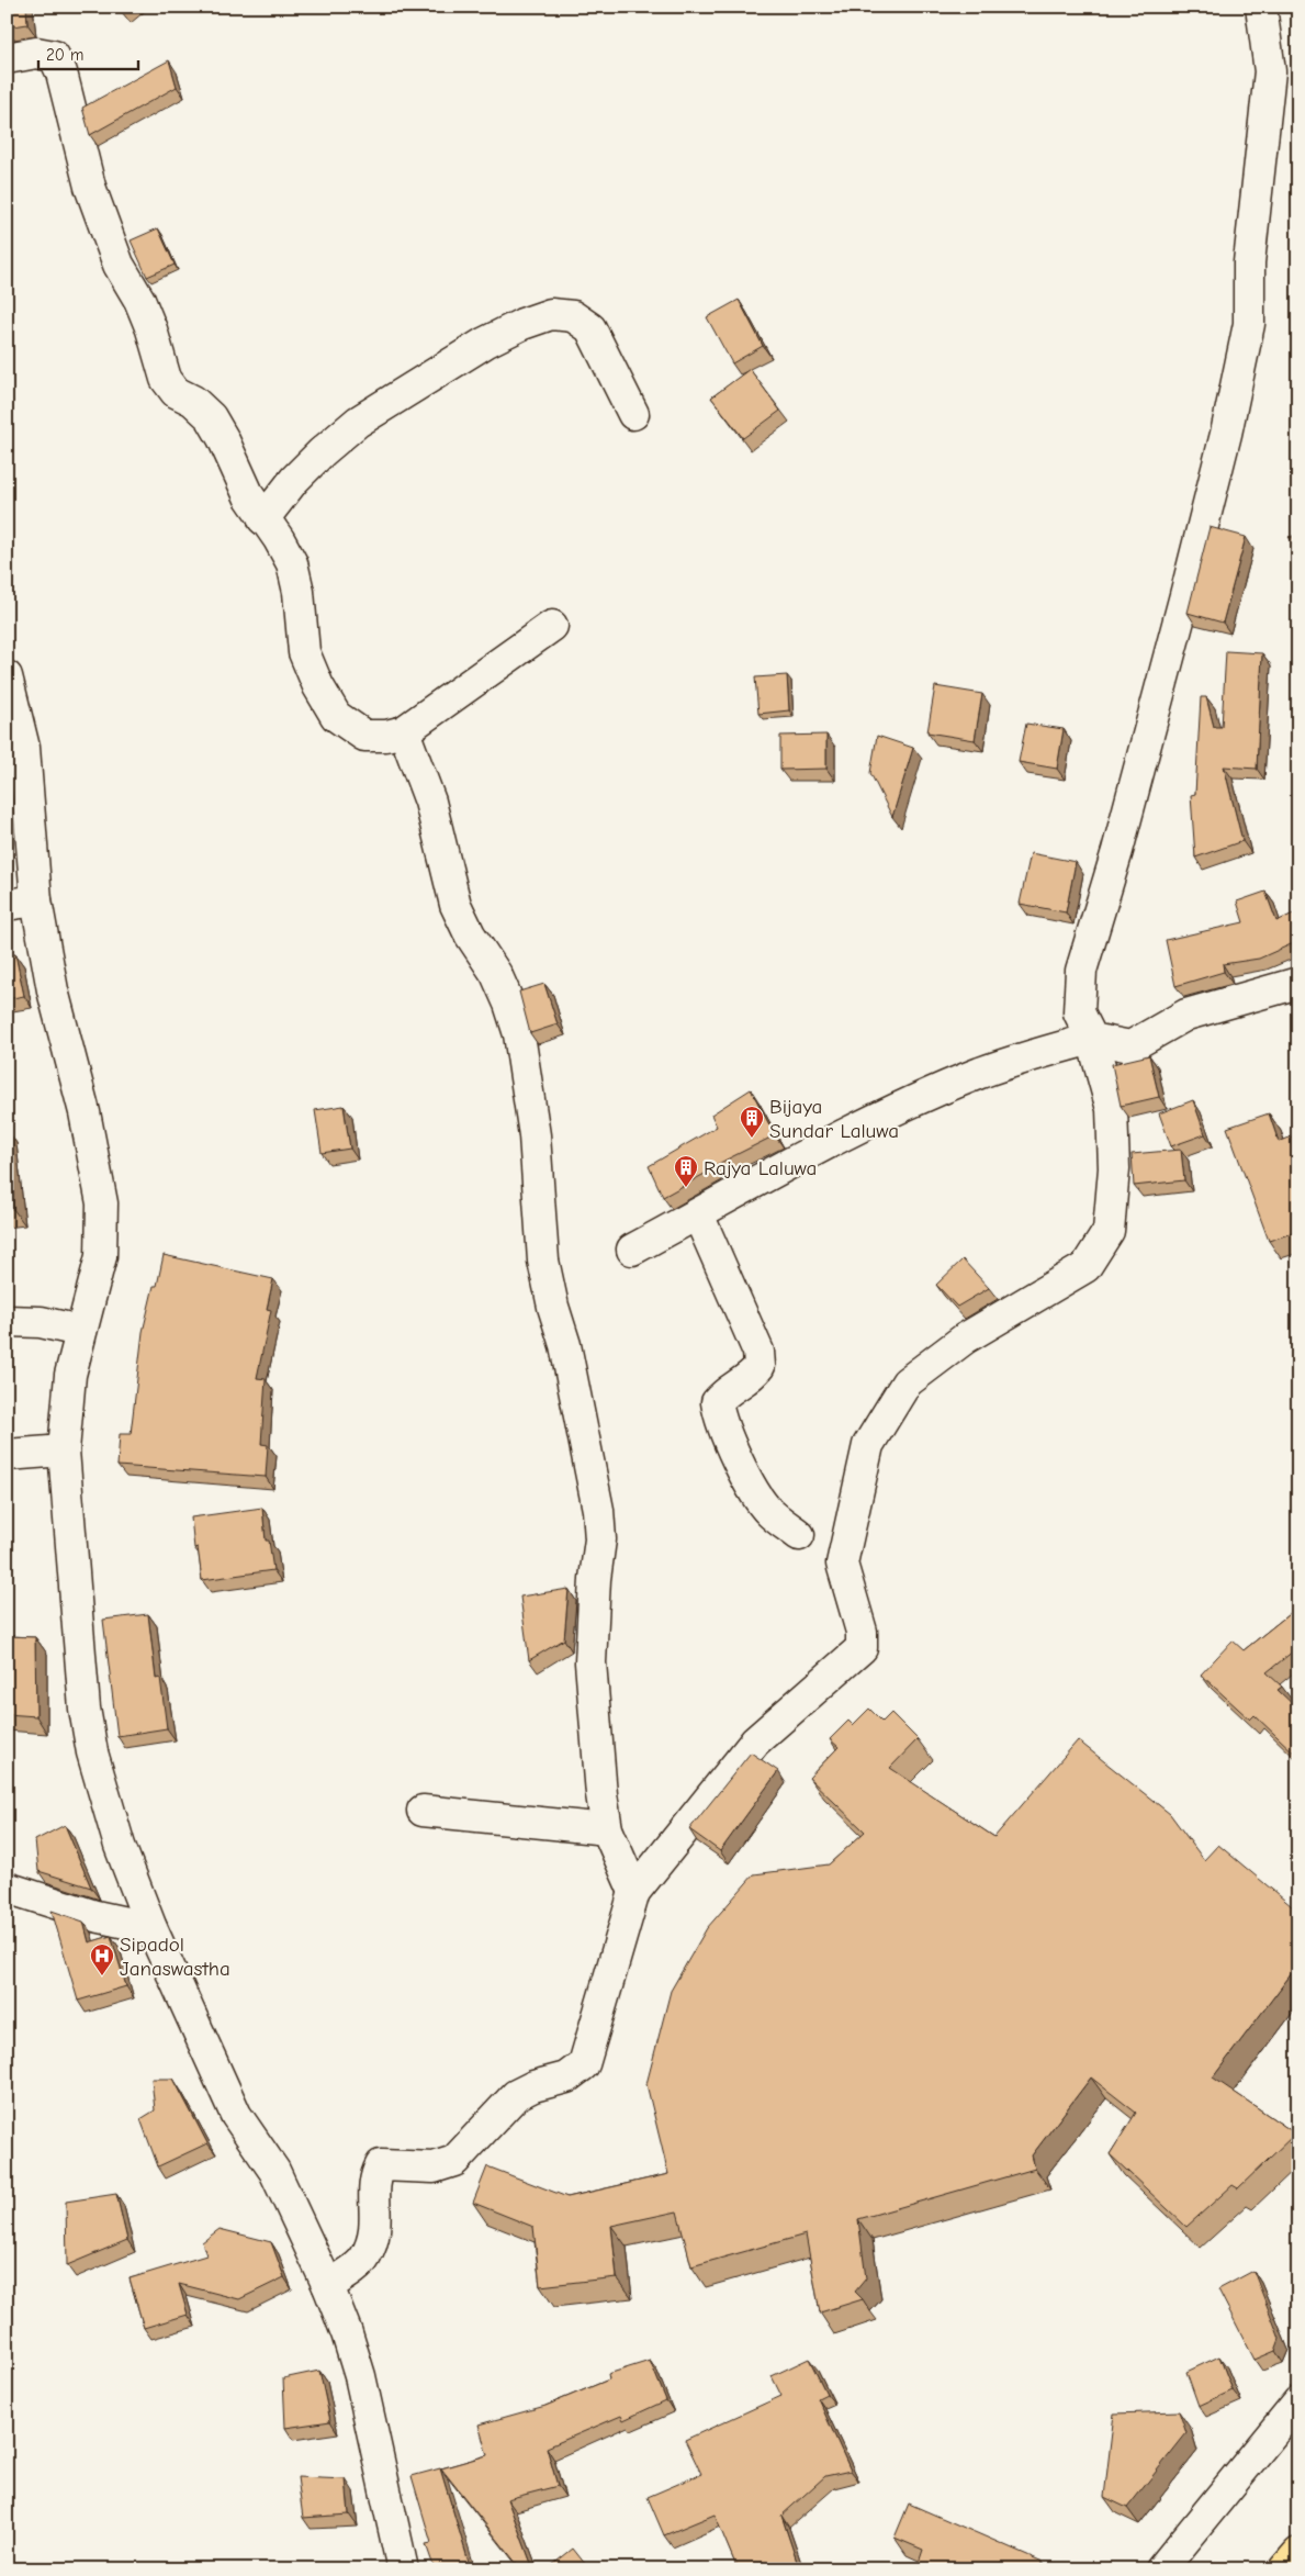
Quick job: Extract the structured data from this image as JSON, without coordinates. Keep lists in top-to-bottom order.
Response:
{
  "places": {
    "building": ["Bijaya Sundar Laluwa", "Rajya Laluwa"],
    "hospital": ["Sipadol Janaswastha"]
  },
  "scale_bar": "20 m"
}
